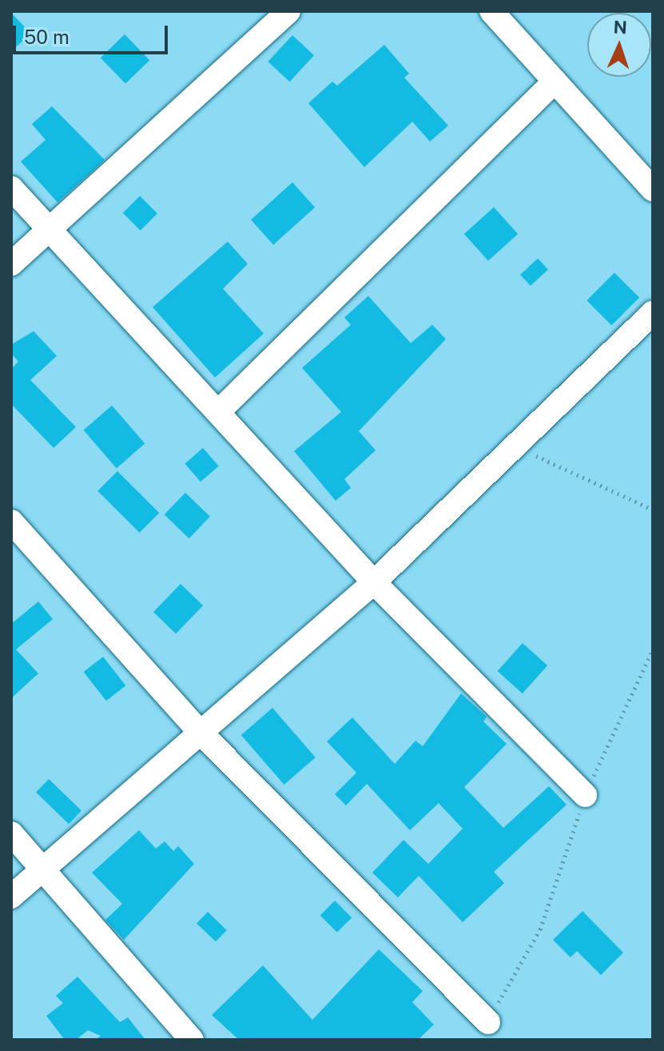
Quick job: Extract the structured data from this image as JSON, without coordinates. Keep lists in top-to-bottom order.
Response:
{
  "scale_bar": "50 m",
  "north": "top"
}
